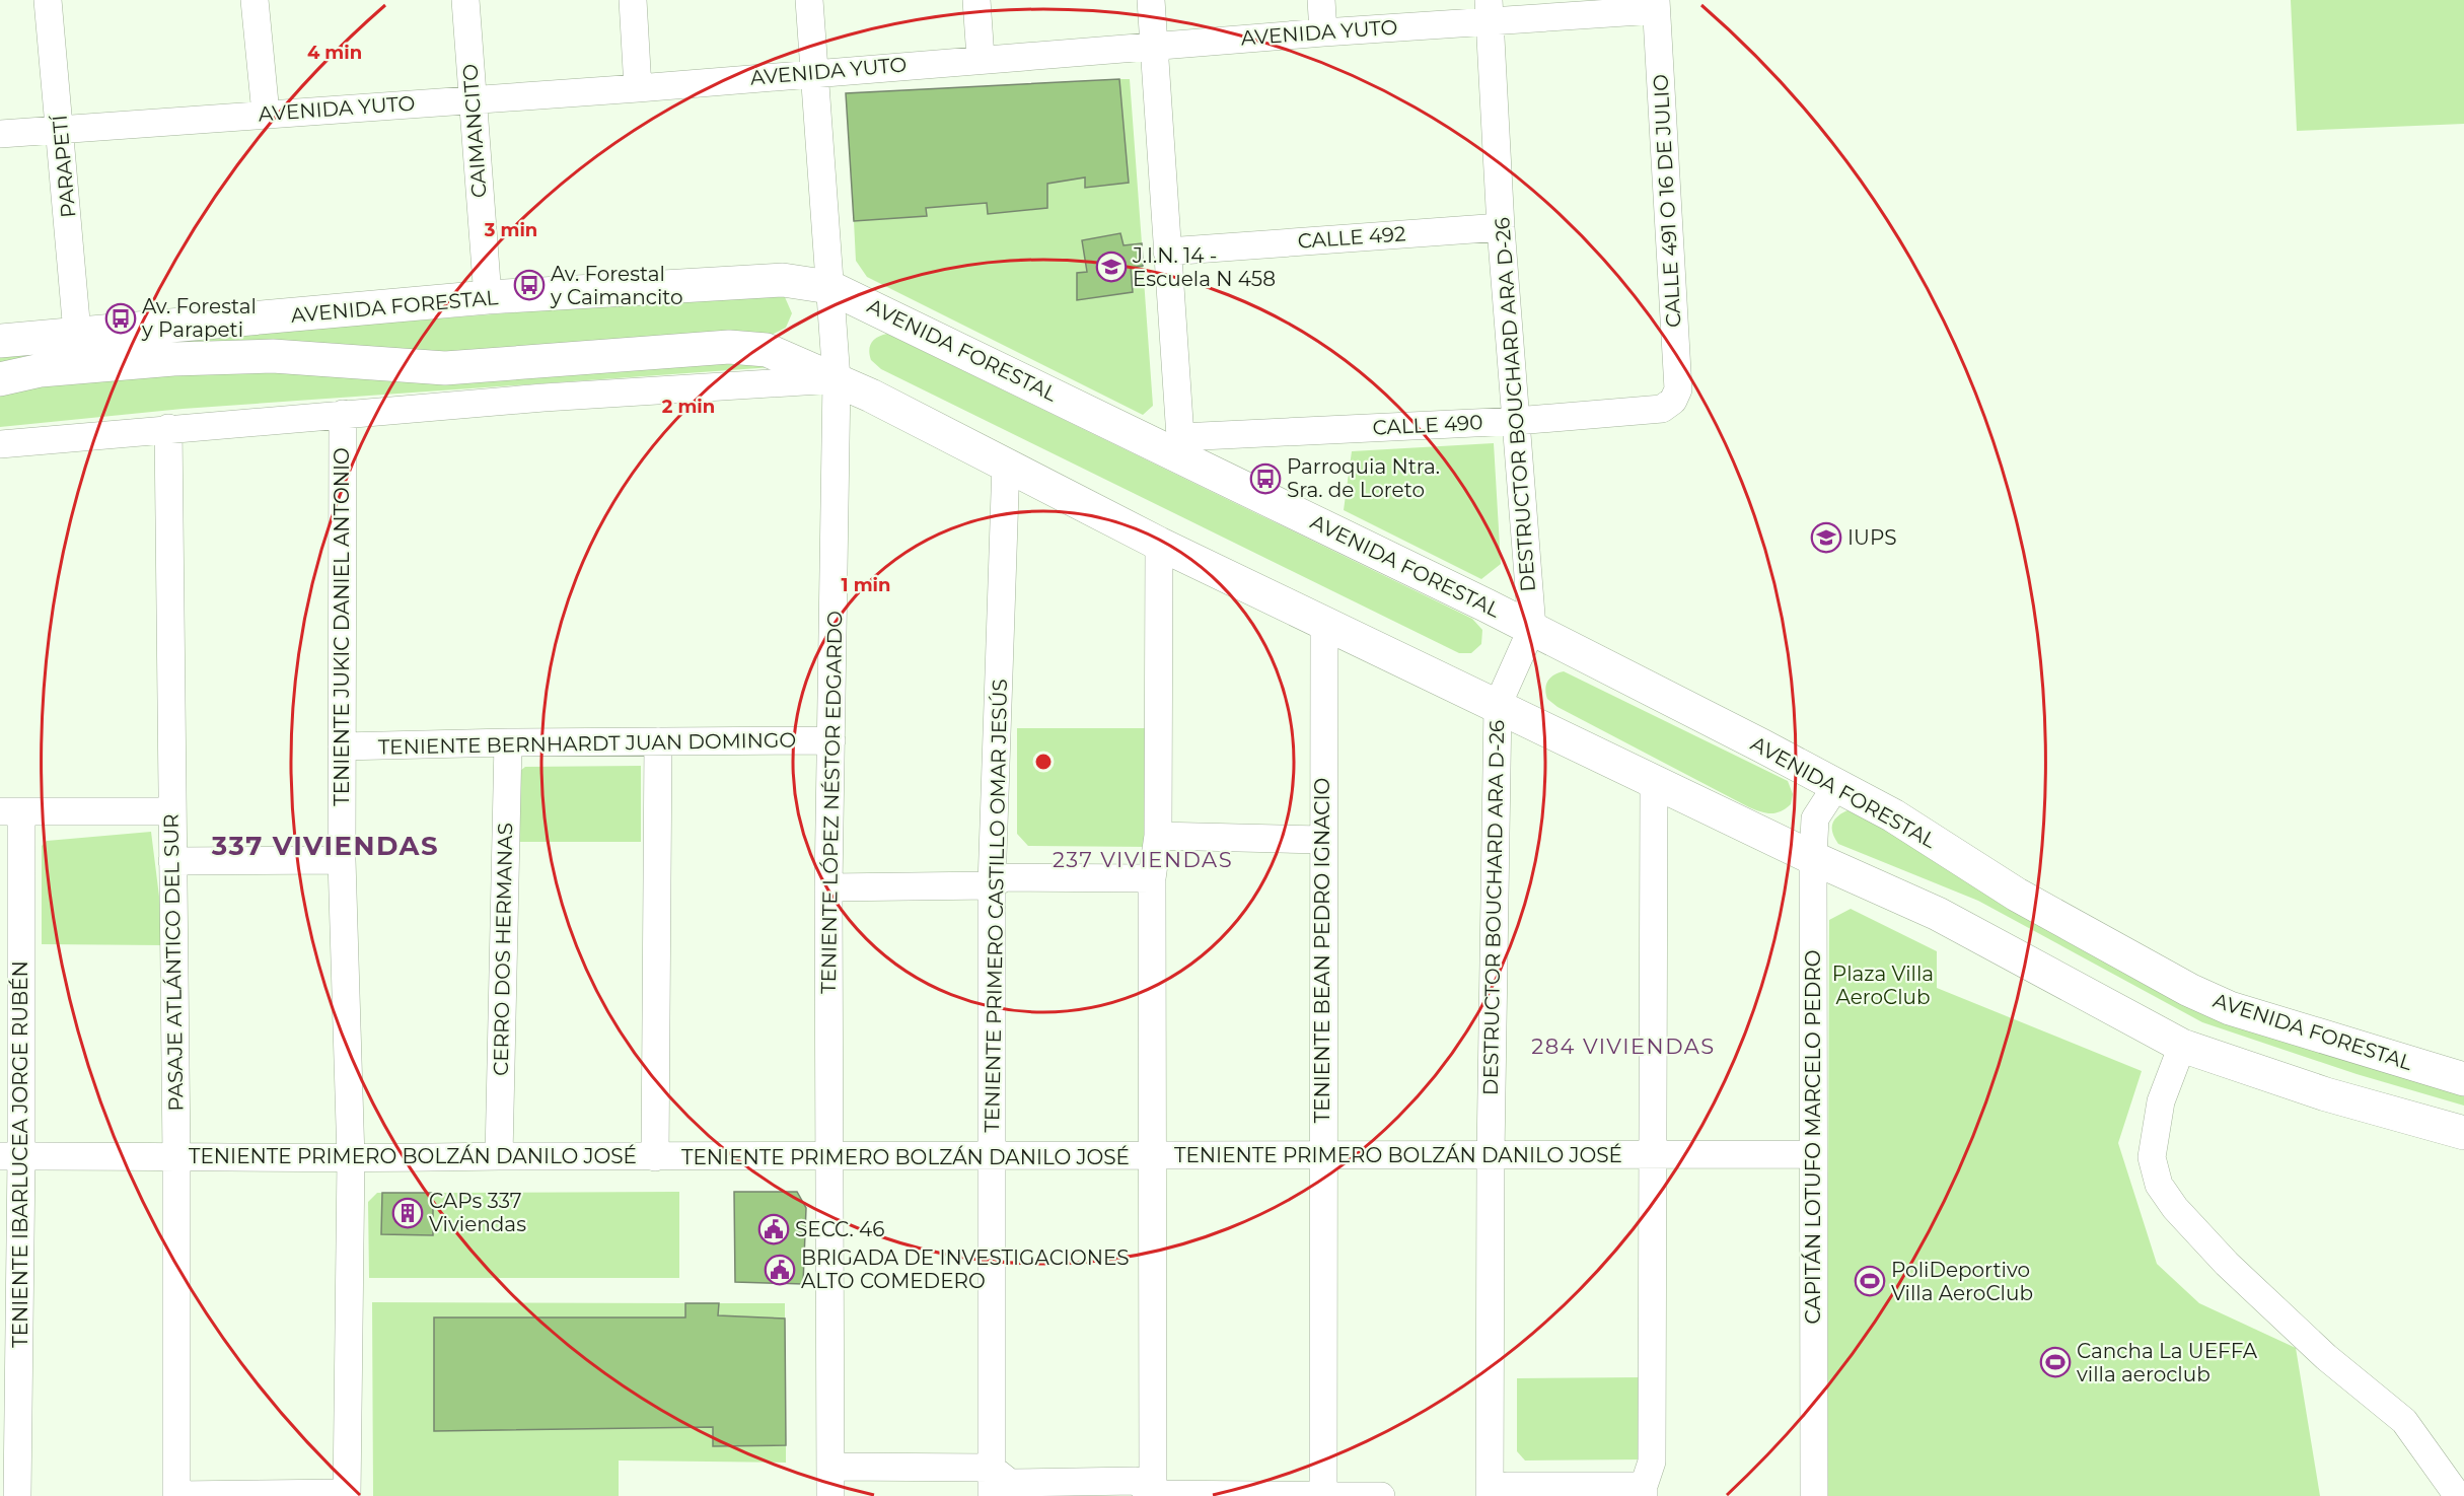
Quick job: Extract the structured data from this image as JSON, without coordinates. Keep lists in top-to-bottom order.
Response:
{
  "streets": {
    "main road": ["AVENIDA FORESTAL"],
    "street": [
      "AVENIDA YUTO",
      "CAIMANCITO",
      "PARAPETÍ",
      "CALLE 491 O 16 DE JULIO",
      "CALLE 492",
      "DESTRUCTOR BOUCHARD ARA D-26",
      "CALLE 490",
      "TENIENTE JUKIC DANIEL ANTONIO",
      "TENIENTE BERNHARDT JUAN DOMINGO",
      "TENIENTE LÓPEZ NÉSTOR EDGARDO",
      "TENIENTE PRIMERO CASTILLO OMAR JESÚS",
      "CERRO DOS HERMANAS",
      "TENIENTE BEAN PEDRO IGNACIO",
      "PASAJE ATLÁNTICO DEL SUR",
      "CAPITÁN LOTUFO MARCELO PEDRO",
      "TENIENTE IBARLUCEA JORGE RUBÉN",
      "TENIENTE PRIMERO BOLZÁN DANILO JOSÉ"
    ]
  },
  "crossings": [
    ["AVENIDA YUTO", "CAIMANCITO"],
    ["AVENIDA YUTO", "PARAPETÍ"],
    ["AVENIDA YUTO", "CALLE 491 O 16 DE JULIO"],
    ["AVENIDA YUTO", "DESTRUCTOR BOUCHARD ARA D-26"],
    ["AVENIDA YUTO", "TENIENTE LÓPEZ NÉSTOR EDGARDO"],
    ["CAIMANCITO", "AVENIDA FORESTAL"],
    ["PARAPETÍ", "AVENIDA FORESTAL"],
    ["CALLE 491 O 16 DE JULIO", "CALLE 490"],
    ["CALLE 492", "DESTRUCTOR BOUCHARD ARA D-26"],
    ["AVENIDA FORESTAL", "DESTRUCTOR BOUCHARD ARA D-26"],
    ["AVENIDA FORESTAL", "CALLE 490"],
    ["AVENIDA FORESTAL", "TENIENTE LÓPEZ NÉSTOR EDGARDO"],
    ["AVENIDA FORESTAL", "TENIENTE PRIMERO CASTILLO OMAR JESÚS"],
    ["AVENIDA FORESTAL", "TENIENTE BEAN PEDRO IGNACIO"],
    ["AVENIDA FORESTAL", "CAPITÁN LOTUFO MARCELO PEDRO"],
    ["DESTRUCTOR BOUCHARD ARA D-26", "CALLE 490"],
    ["DESTRUCTOR BOUCHARD ARA D-26", "TENIENTE PRIMERO BOLZÁN DANILO JOSÉ"],
    ["TENIENTE JUKIC DANIEL ANTONIO", "TENIENTE BERNHARDT JUAN DOMINGO"],
    ["TENIENTE JUKIC DANIEL ANTONIO", "TENIENTE PRIMERO BOLZÁN DANILO JOSÉ"],
    ["TENIENTE BERNHARDT JUAN DOMINGO", "TENIENTE LÓPEZ NÉSTOR EDGARDO"],
    ["TENIENTE BERNHARDT JUAN DOMINGO", "CERRO DOS HERMANAS"],
    ["TENIENTE LÓPEZ NÉSTOR EDGARDO", "TENIENTE PRIMERO BOLZÁN DANILO JOSÉ"],
    ["TENIENTE PRIMERO CASTILLO OMAR JESÚS", "TENIENTE PRIMERO BOLZÁN DANILO JOSÉ"],
    ["CERRO DOS HERMANAS", "TENIENTE PRIMERO BOLZÁN DANILO JOSÉ"],
    ["TENIENTE BEAN PEDRO IGNACIO", "TENIENTE PRIMERO BOLZÁN DANILO JOSÉ"],
    ["PASAJE ATLÁNTICO DEL SUR", "TENIENTE PRIMERO BOLZÁN DANILO JOSÉ"],
    ["CAPITÁN LOTUFO MARCELO PEDRO", "TENIENTE PRIMERO BOLZÁN DANILO JOSÉ"],
    ["TENIENTE IBARLUCEA JORGE RUBÉN", "TENIENTE PRIMERO BOLZÁN DANILO JOSÉ"]
  ],
  "districts": ["337 VIVIENDAS", "237 VIVIENDAS", "284 VIVIENDAS"],
  "parks": ["Plaza Villa AeroClub"],
  "places": {
    "school or university": ["J.I.N. 14 - Escuela N 458", "IUPS"],
    "bus stop": ["Av. Forestal y Caimancito", "Av. Forestal y Parapeti", "Parroquia Ntra. Sra. de Loreto"],
    "building": ["CAPs 337 Viviendas"],
    "public building": ["SECC. 46", "BRIGADA DE INVESTIGACIONES ALTO COMEDERO"],
    "sports": ["PoliDeportivo Villa AeroClub", "Cancha La UEFFA villa aeroclub"]
  },
  "rings": [
    "4 min",
    "3 min",
    "2 min",
    "1 min"
  ]
}
